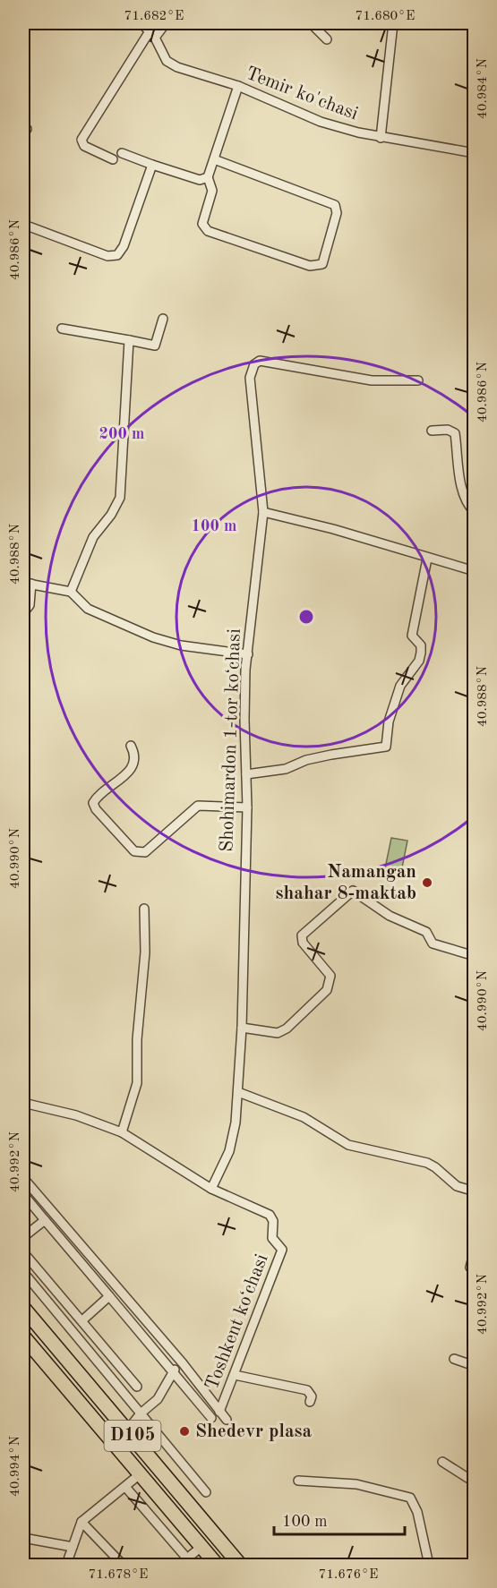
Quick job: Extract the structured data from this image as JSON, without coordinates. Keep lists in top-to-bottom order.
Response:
{
  "streets": {
    "main road": ["D105"],
    "street": ["Temir ko'chasi", "Shohimardon 1-tor koʻchasi", "Toshkent koʻchasi"]
  },
  "crossings": [
    ["Shohimardon 1-tor koʻchasi", "Toshkent koʻchasi"]
  ],
  "places": ["Namangan shahar 8-maktab", "Shedevr plasa"],
  "scale_bar": "100 m",
  "coordinates": [
    "71.682°E",
    "71.680°E",
    "40.984°N",
    "40.986°N",
    "40.988°N",
    "40.990°N",
    "40.992°N",
    "40.994°N",
    "71.678°E",
    "71.676°E"
  ],
  "rings": ["200 m", "100 m"]
}
